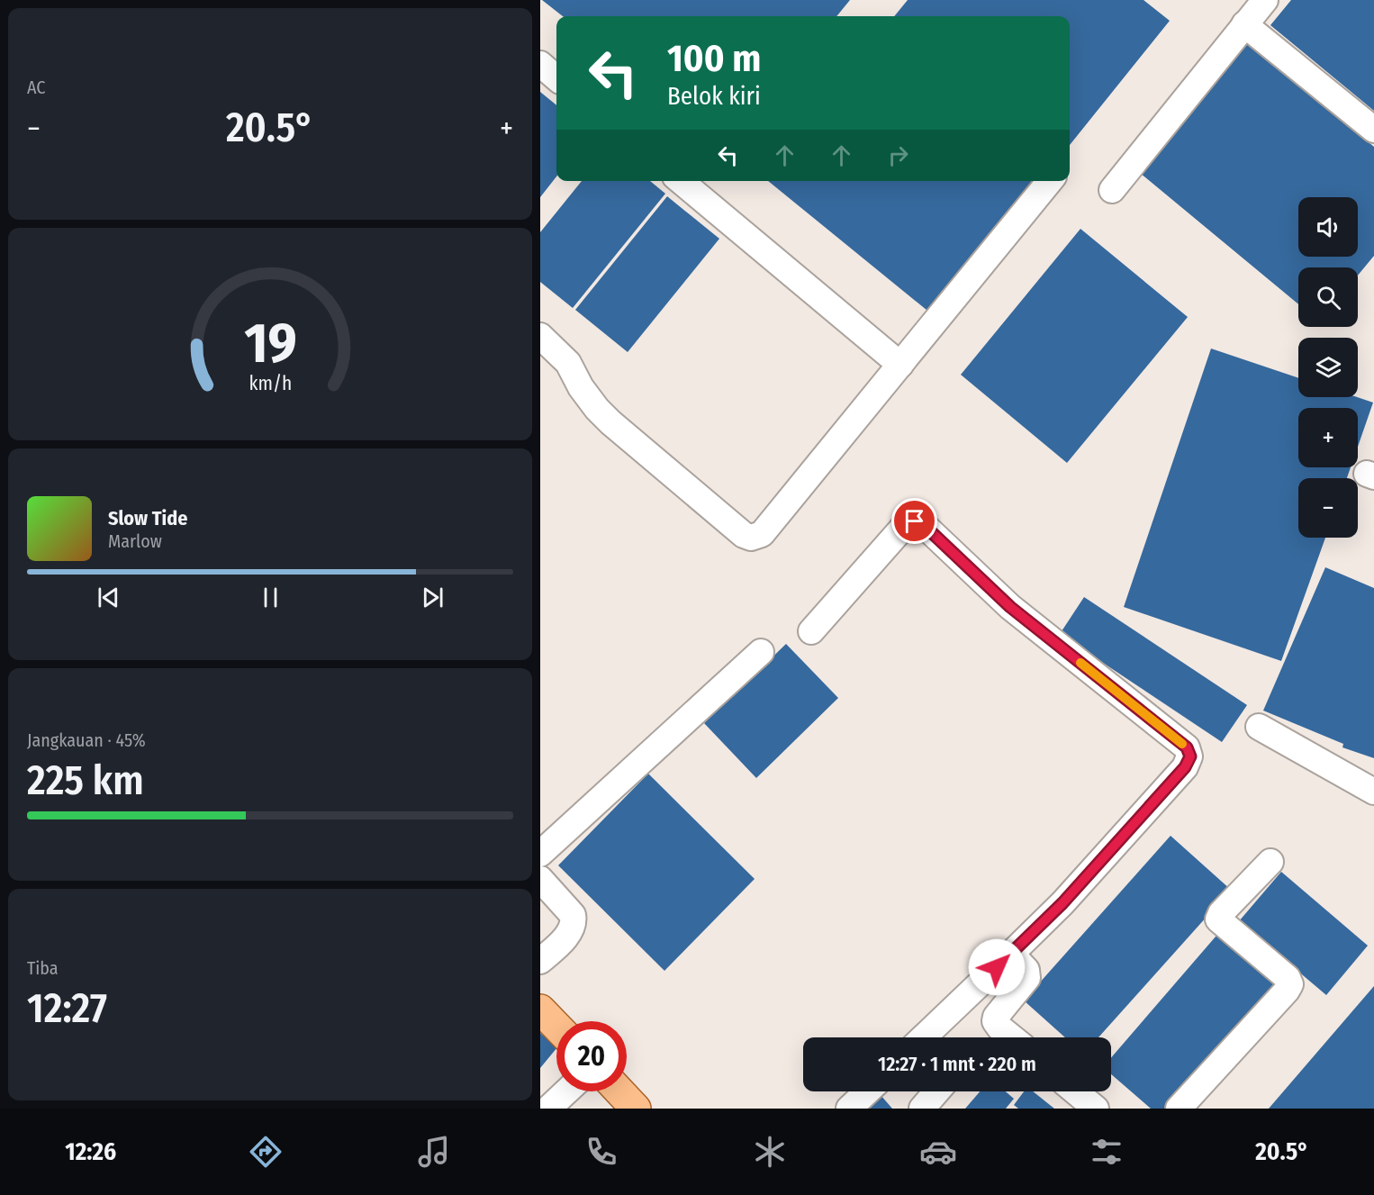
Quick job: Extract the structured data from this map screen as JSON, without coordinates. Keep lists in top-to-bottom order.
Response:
{
  "page": {
    "tile": [
      "AC",
      ["Jangkauan · 45%", "225 km"],
      ["Tiba", "12:27"]
    ],
    "turn": ["100 m", "Belok kiri"],
    "heat": ["−", "20.5°", "+"],
    "map_buttons": ["+", "−"],
    "song": ["Slow Tide", "Marlow"],
    "limit": "20",
    "trip": "12:27 · 1 mnt · 220 m",
    "tabs": ["12:26", "20.5°"],
    "gauge": ["19", "km/h"]
  }
}
